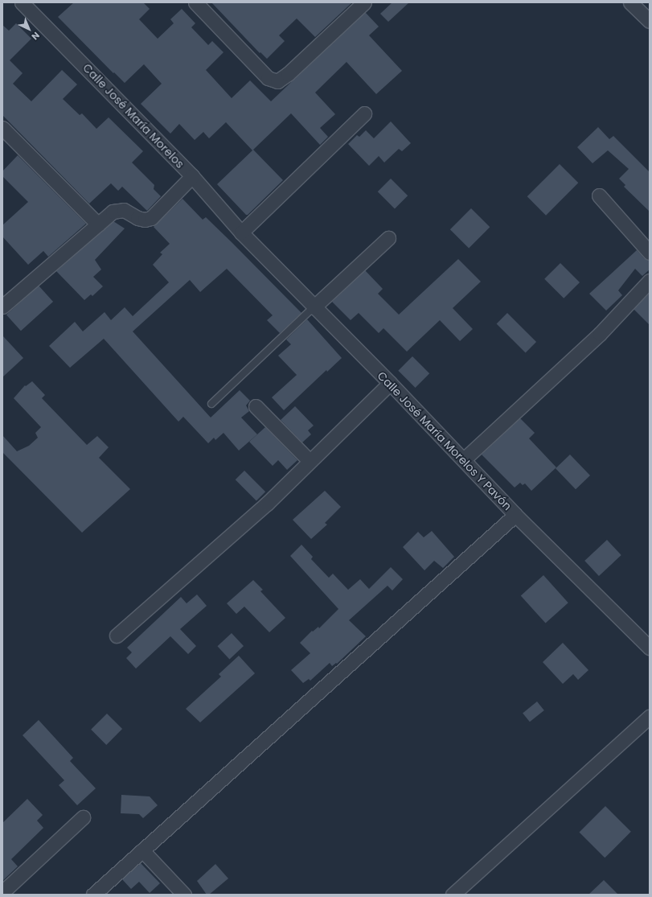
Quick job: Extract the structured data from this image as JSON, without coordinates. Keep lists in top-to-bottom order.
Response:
{
  "streets": {
    "street": ["Calle José María Morelos", "Calle José María Morelos Y Pavón"]
  },
  "crossings": [
    ["Calle José María Morelos", "Calle José María Morelos Y Pavón"]
  ],
  "north": "bottom right"
}
